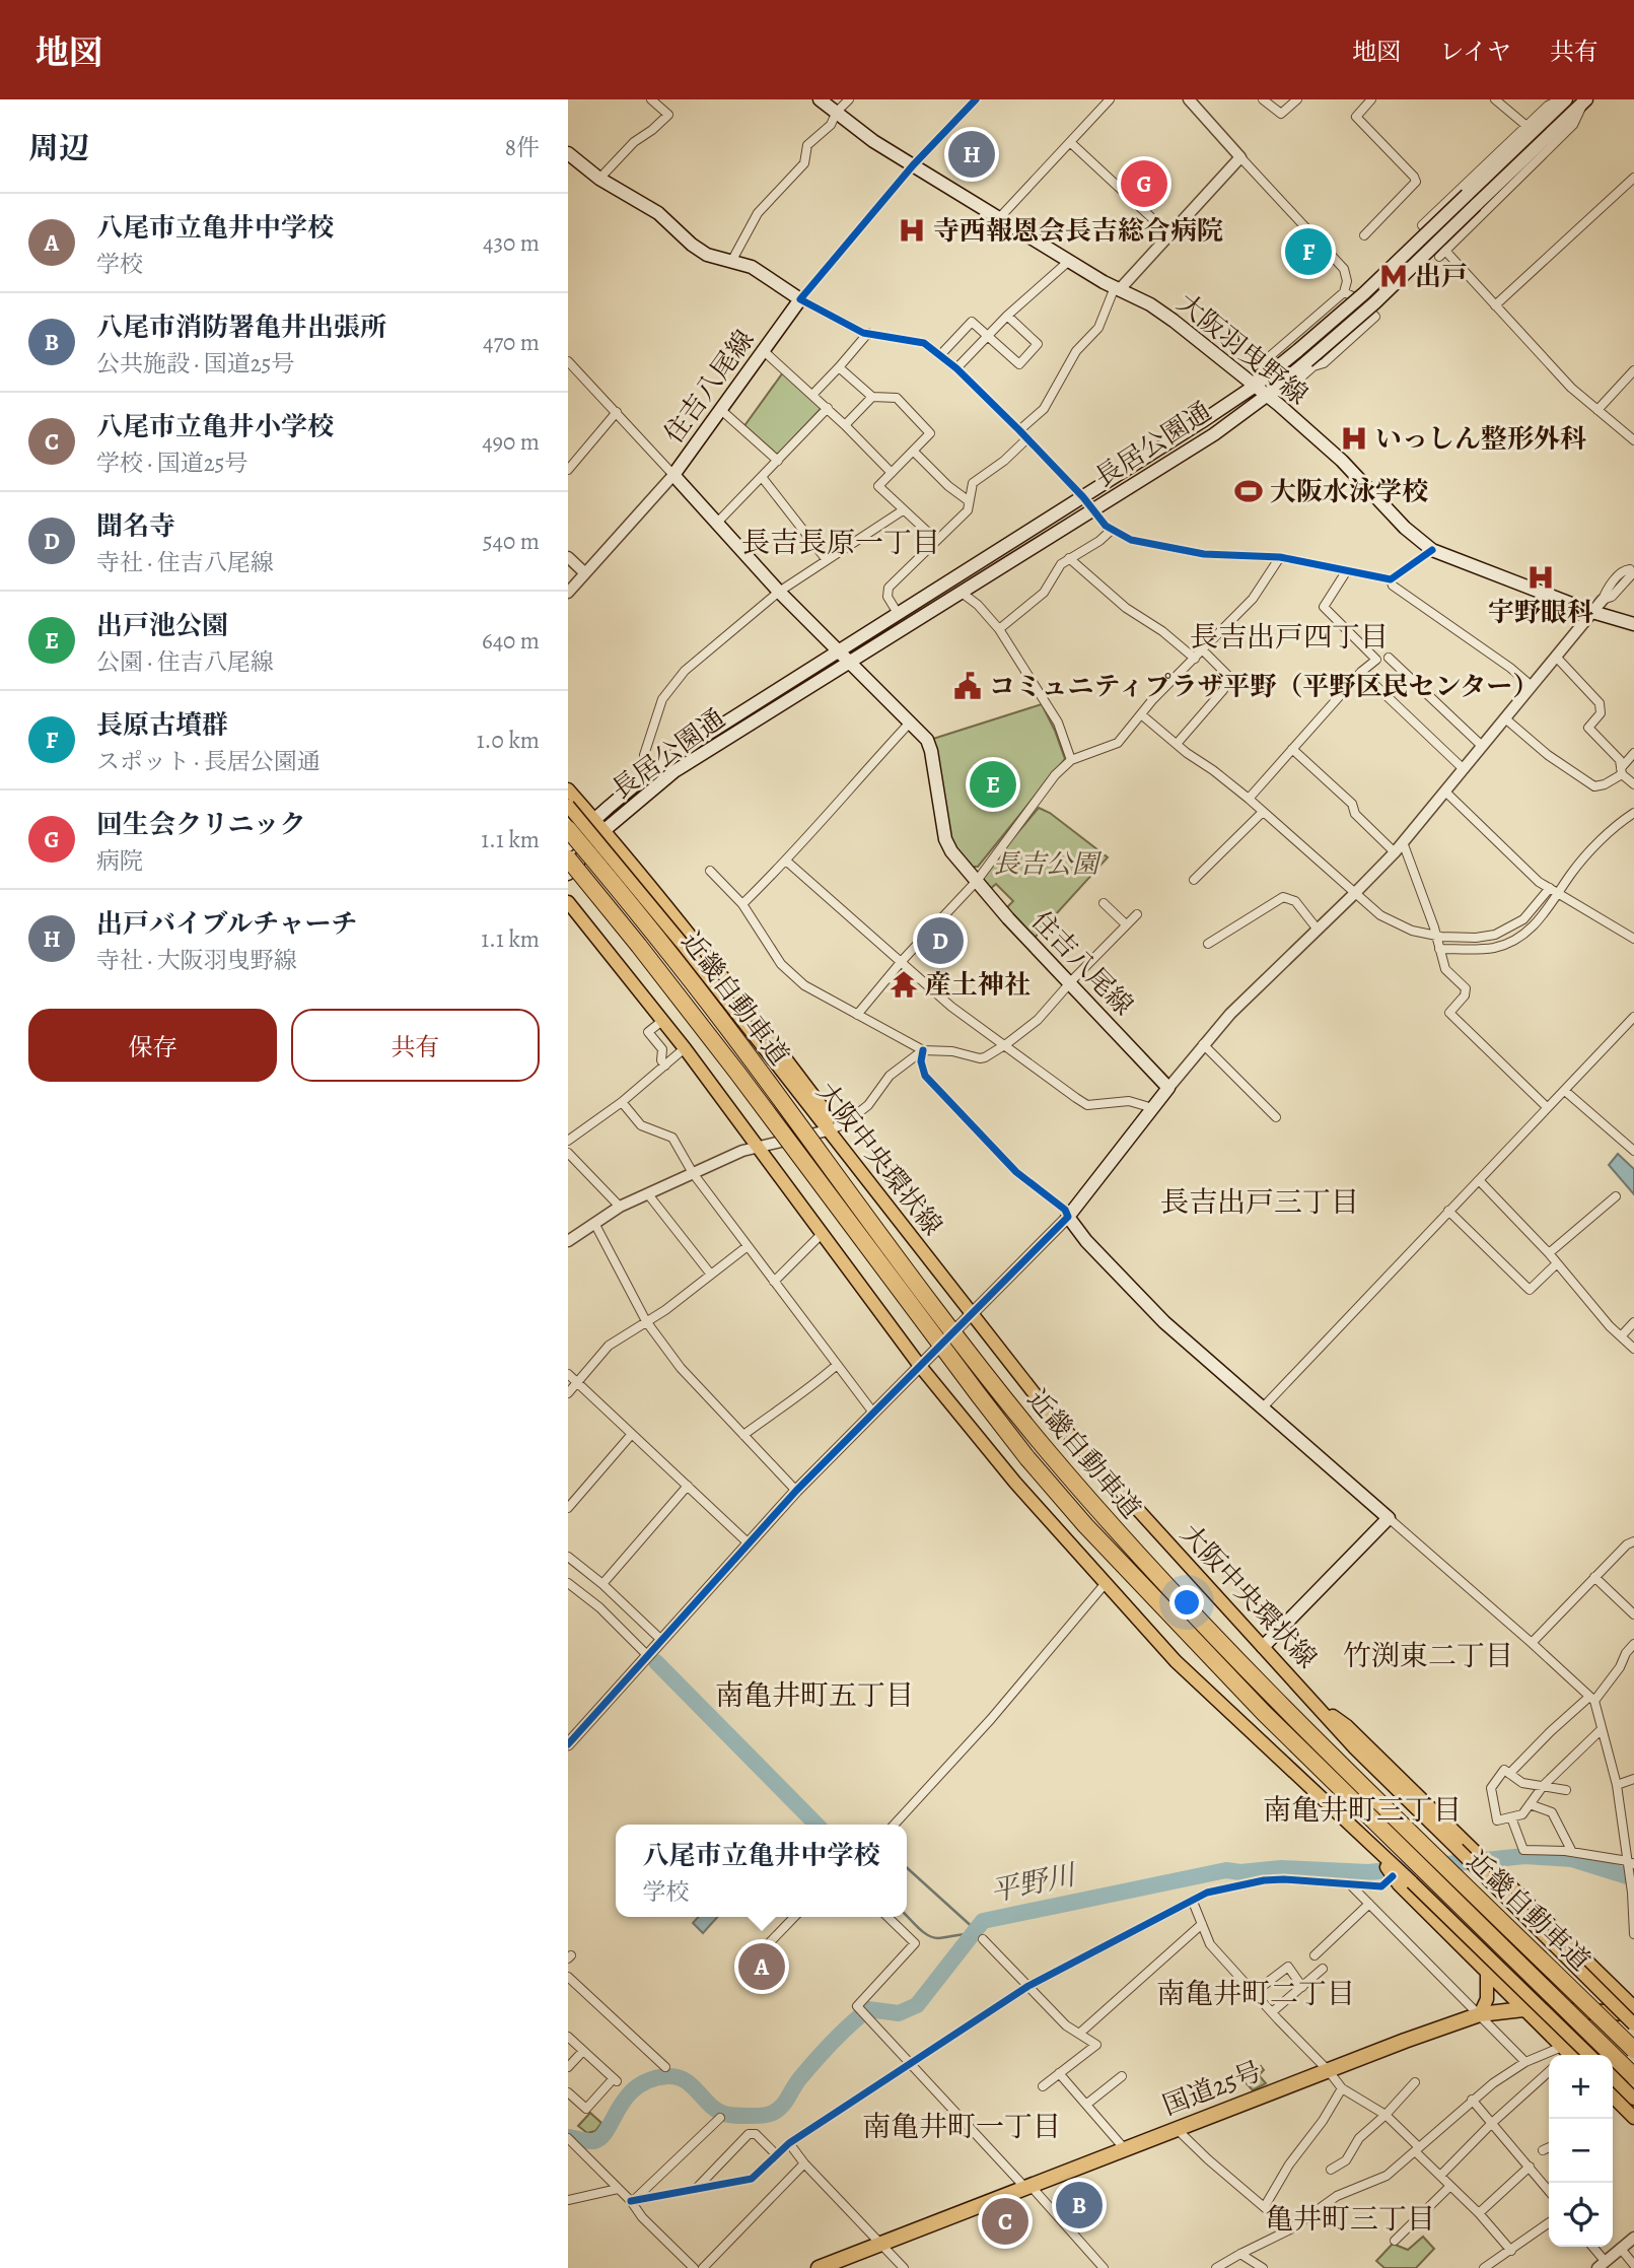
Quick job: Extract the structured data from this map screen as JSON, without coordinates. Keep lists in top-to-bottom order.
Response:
{
  "streets": {
    "highway": ["近畿自動車道", "国道25号"],
    "main road": [
      "大阪羽曳野線",
      "住吉八尾線",
      "長居公園通",
      "大阪中央環状線"
    ]
  },
  "crossings": [
    ["大阪羽曳野線", "長居公園通"],
    ["住吉八尾線", "長居公園通"]
  ],
  "districts": [
    "長吉長原一丁目",
    "長吉出戸四丁目",
    "長吉出戸三丁目",
    "竹渕東二丁目",
    "南亀井町五丁目",
    "南亀井町三丁目",
    "南亀井町二丁目",
    "南亀井町一丁目",
    "亀井町三丁目"
  ],
  "water": ["平野川"],
  "parks": ["長吉公園"],
  "places": {
    "hospital": ["寺西報恩会長吉総合病院", "いっしん整形外科", "宇野眼科"],
    "metro station": ["出戸"],
    "sports": ["大阪水泳学校"],
    "public building": ["コミュニティプラザ平野（平野区民センター）"],
    "temple": ["産土神社"]
  },
  "page": {
    "header": "地図",
    "nav": ["地図", "レイヤ", "共有"],
    "heading": ["周辺", "8件"],
    "pins": [
      "H",
      "G",
      "F",
      "E",
      "D",
      "A",
      "B",
      "C"
    ],
    "list": [
      {
        "mark": "A",
        "name": "八尾市立亀井中学校",
        "note": "学校",
        "value": "430 m"
      },
      {
        "mark": "B",
        "name": "八尾市消防署亀井出張所",
        "note": "公共施設 · 国道25号",
        "value": "470 m"
      },
      {
        "mark": "C",
        "name": "八尾市立亀井小学校",
        "note": "学校 · 国道25号",
        "value": "490 m"
      },
      {
        "mark": "D",
        "name": "聞名寺",
        "note": "寺社 · 住吉八尾線",
        "value": "540 m"
      },
      {
        "mark": "E",
        "name": "出戸池公園",
        "note": "公園 · 住吉八尾線",
        "value": "640 m"
      },
      {
        "mark": "F",
        "name": "長原古墳群",
        "note": "スポット · 長居公園通",
        "value": "1.0 km"
      },
      {
        "mark": "G",
        "name": "回生会クリニック",
        "note": "病院",
        "value": "1.1 km"
      },
      {
        "mark": "H",
        "name": "出戸バイブルチャーチ",
        "note": "寺社 · 大阪羽曳野線",
        "value": "1.1 km"
      }
    ],
    "buttons": ["保存", "共有"],
    "popup": ["八尾市立亀井中学校", "学校"],
    "map_buttons": ["+", "−"]
  }
}
